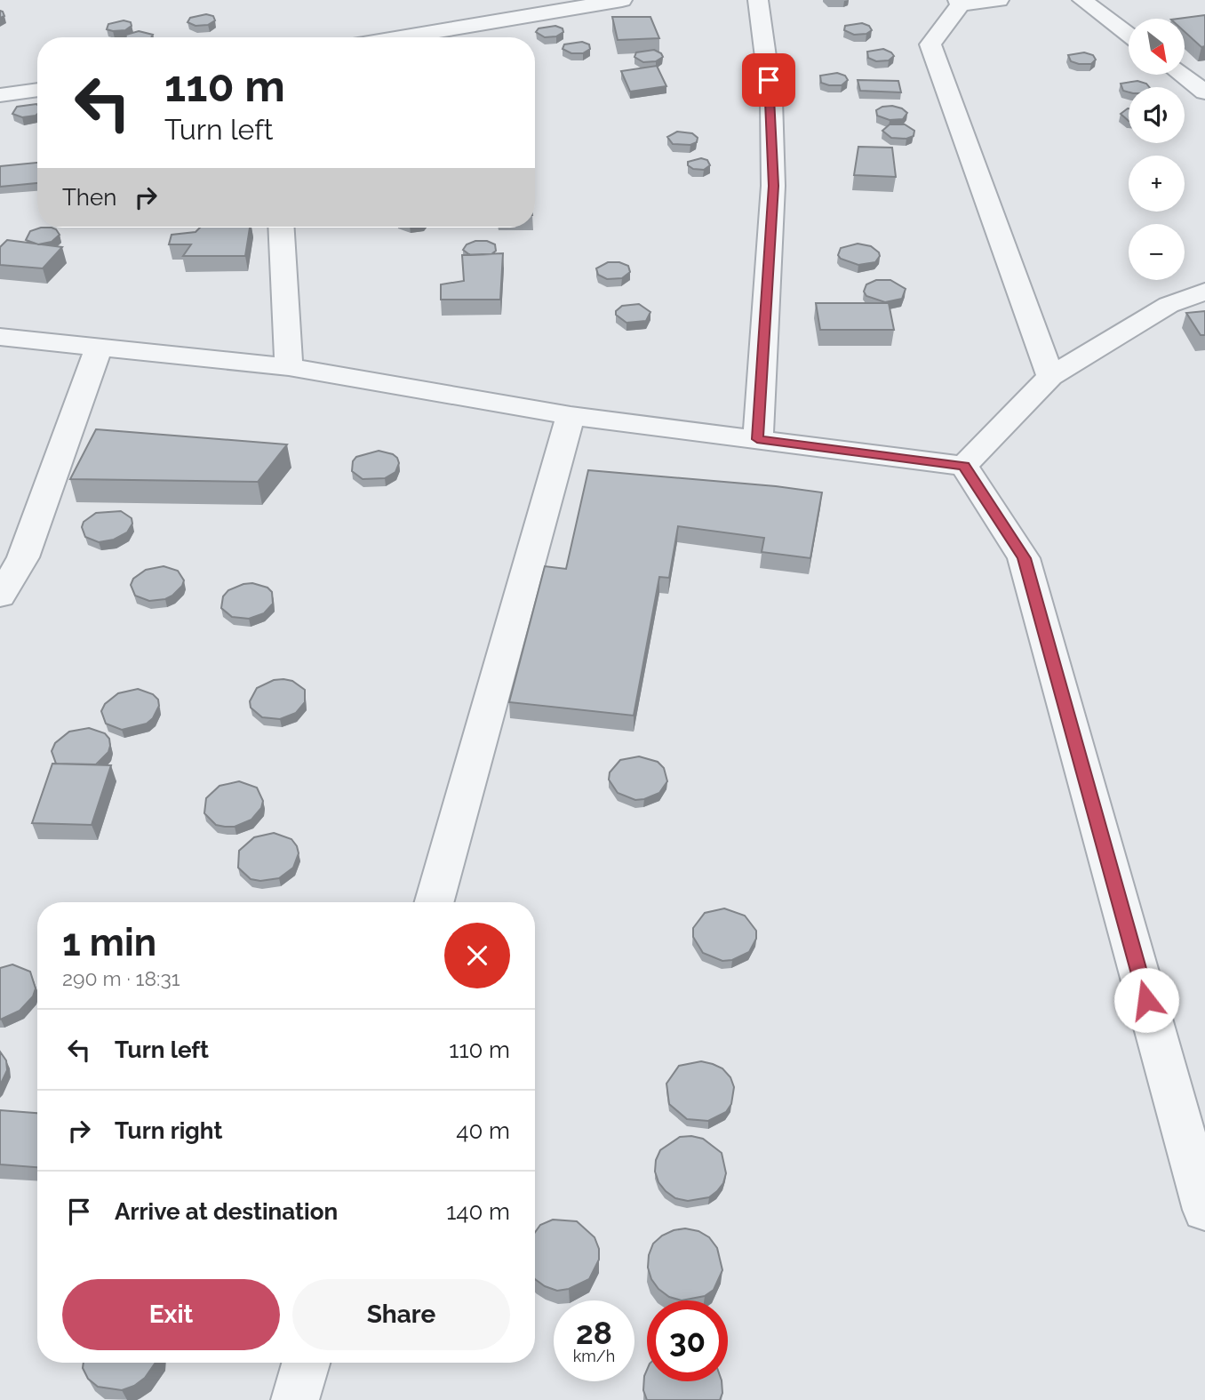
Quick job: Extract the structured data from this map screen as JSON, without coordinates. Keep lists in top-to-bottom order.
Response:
{
  "north": "bottom right",
  "page": {
    "map_buttons": ["+", "−"],
    "turn": ["110 m", "Turn left"],
    "then": "Then",
    "heading": ["1 min", "290 m · 18:31"],
    "list": [
      {
        "name": "Turn left",
        "value": "110 m"
      },
      {
        "name": "Turn right",
        "value": "40 m"
      },
      {
        "name": "Arrive at destination",
        "value": "140 m"
      }
    ],
    "buttons": ["Exit", "Share"],
    "speed": "28 km/h",
    "limit": "30"
  }
}
